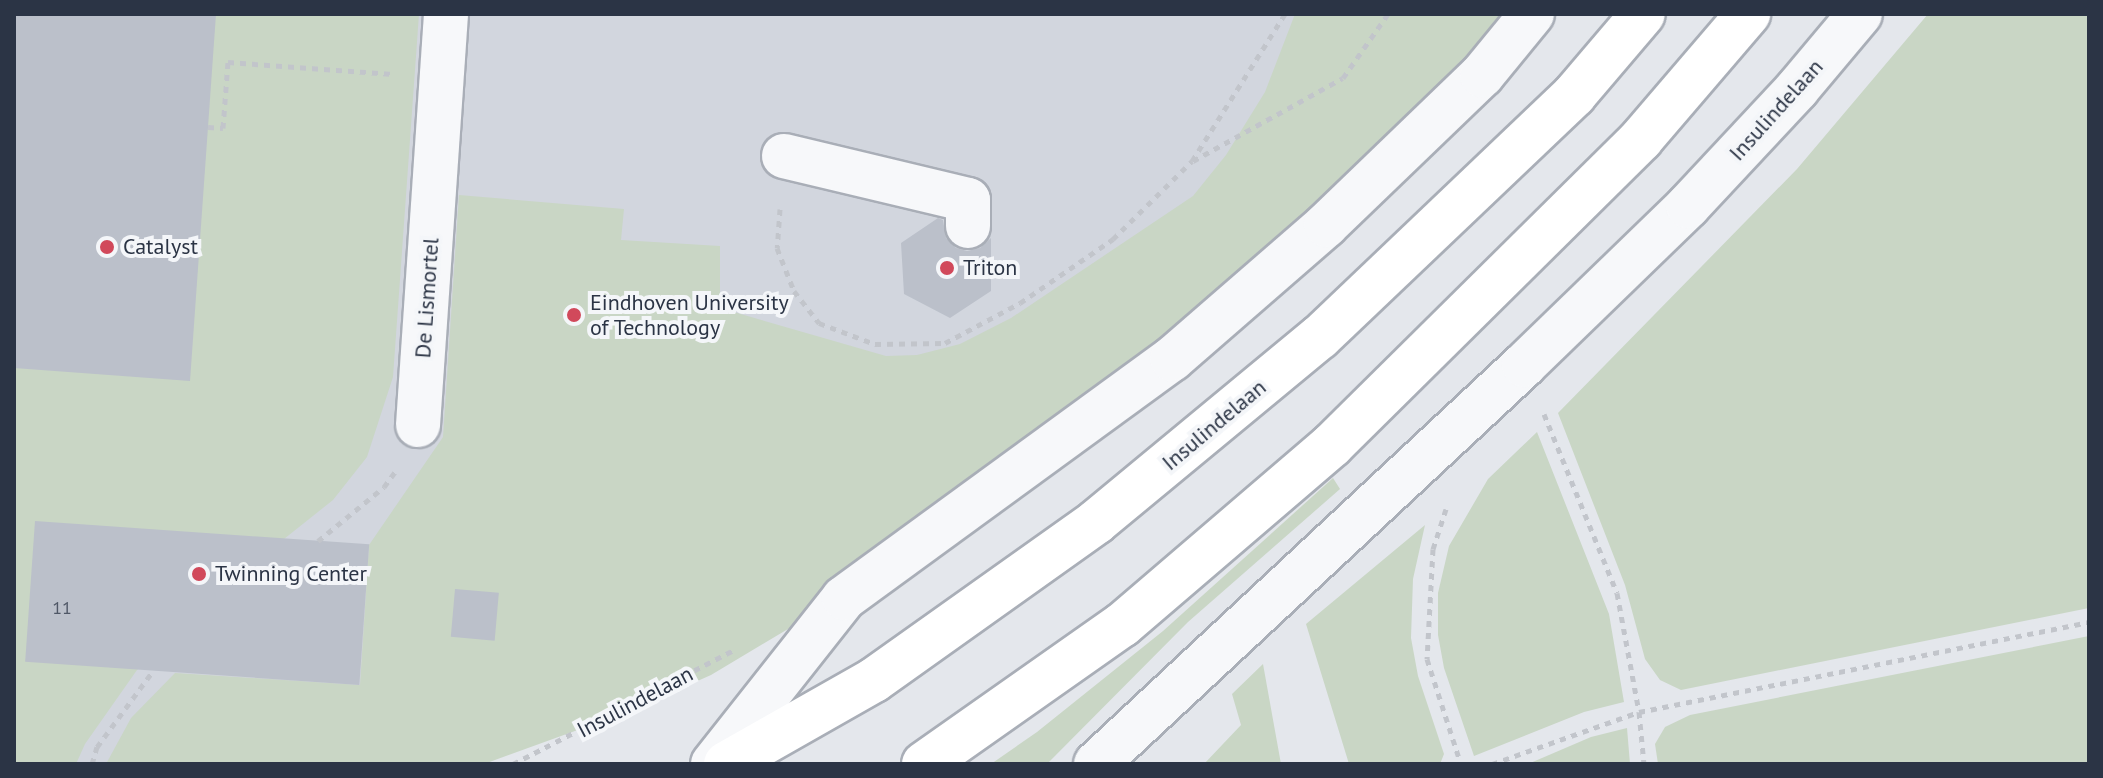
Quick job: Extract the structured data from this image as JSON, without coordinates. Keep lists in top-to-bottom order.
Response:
{
  "streets": {
    "main road": ["Insulindelaan"],
    "street": ["De Lismortel"]
  },
  "places": [
    "Catalyst",
    "Triton",
    "Eindhoven University of Technology",
    "Twinning Center"
  ],
  "house_numbers": ["11"]
}
